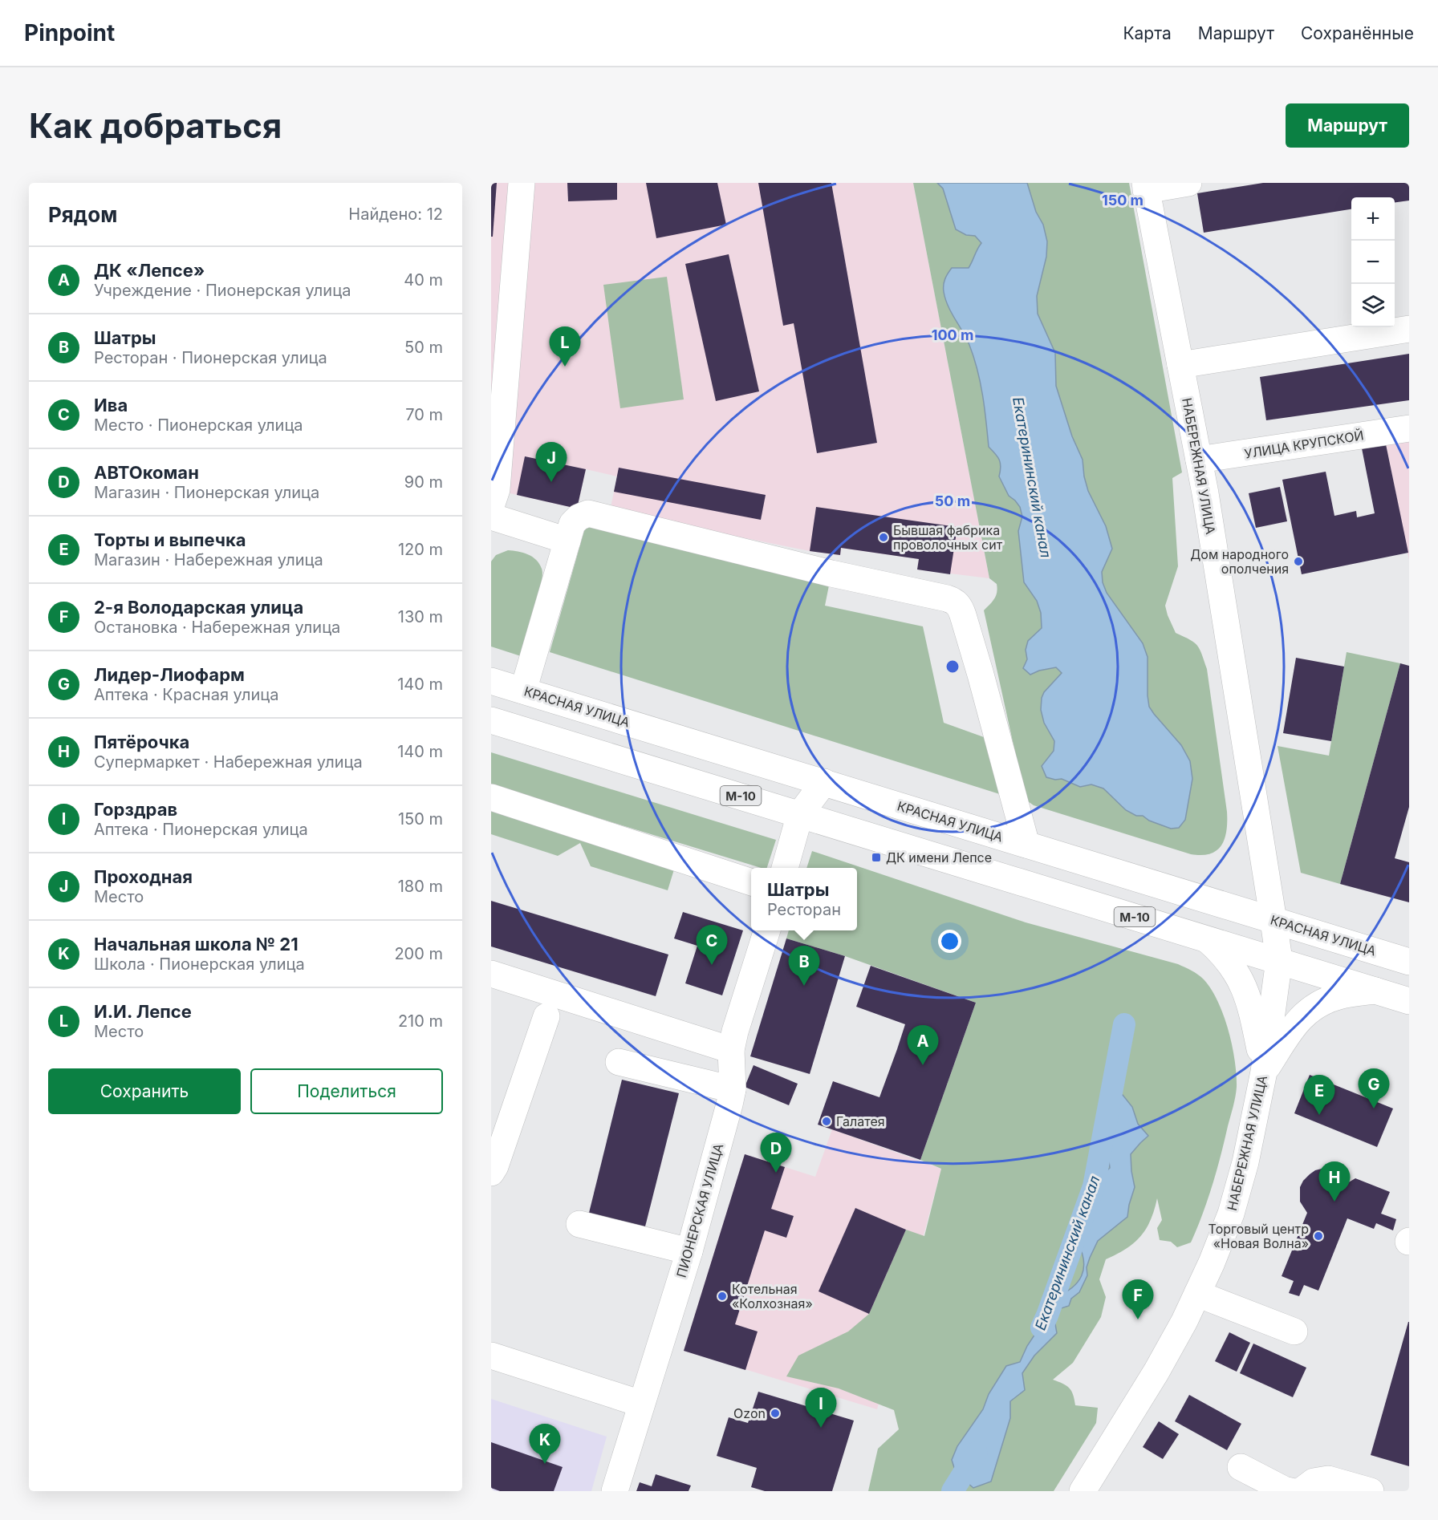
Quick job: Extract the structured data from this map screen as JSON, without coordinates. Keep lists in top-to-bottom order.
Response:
{
  "streets": {
    "main road": [
      "УЛИЦА КРУПСКОЙ",
      "НАБЕРЕЖНАЯ УЛИЦА",
      "КРАСНАЯ УЛИЦА",
      "М-10",
      "ПИОНЕРСКАЯ УЛИЦА"
    ]
  },
  "crossings": [
    ["УЛИЦА КРУПСКОЙ", "НАБЕРЕЖНАЯ УЛИЦА"],
    ["НАБЕРЕЖНАЯ УЛИЦА", "КРАСНАЯ УЛИЦА"],
    ["НАБЕРЕЖНАЯ УЛИЦА", "М-10"]
  ],
  "water": ["Екатерининский канал"],
  "places": {
    "other": [
      "Бывшая фабрика проволочных сит",
      "Дом народного ополчения",
      "Галатея",
      "Торговый центр «Новая Волна»",
      "Котельная «Колхозная»",
      "Ozon"
    ],
    "transit": ["ДК имени Лепсе"]
  },
  "page": {
    "header": "Pinpoint",
    "nav": ["Карта", "Маршрут", "Сохранённые"],
    "buttons": [
      "Маршрут",
      ["Сохранить", "Поделиться"]
    ],
    "title": "Как добраться",
    "heading": ["Рядом", "Найдено: 12"],
    "map_buttons": ["+", "−"],
    "list": [
      {
        "mark": "A",
        "name": "ДК «Лепсе»",
        "note": "Учреждение · Пионерская улица",
        "value": "40 m"
      },
      {
        "mark": "B",
        "name": "Шатры",
        "note": "Ресторан · Пионерская улица",
        "value": "50 m"
      },
      {
        "mark": "C",
        "name": "Ива",
        "note": "Место · Пионерская улица",
        "value": "70 m"
      },
      {
        "mark": "D",
        "name": "АВТОкоман",
        "note": "Магазин · Пионерская улица",
        "value": "90 m"
      },
      {
        "mark": "E",
        "name": "Торты и выпечка",
        "note": "Магазин · Набережная улица",
        "value": "120 m"
      },
      {
        "mark": "F",
        "name": "2-я Володарская улица",
        "note": "Остановка · Набережная улица",
        "value": "130 m"
      },
      {
        "mark": "G",
        "name": "Лидер-Лиофарм",
        "note": "Аптека · Красная улица",
        "value": "140 m"
      },
      {
        "mark": "H",
        "name": "Пятёрочка",
        "note": "Супермаркет · Набережная улица",
        "value": "140 m"
      },
      {
        "mark": "I",
        "name": "Горздрав",
        "note": "Аптека · Пионерская улица",
        "value": "150 m"
      },
      {
        "mark": "J",
        "name": "Проходная",
        "note": "Место",
        "value": "180 m"
      },
      {
        "mark": "K",
        "name": "Начальная школа № 21",
        "note": "Школа · Пионерская улица",
        "value": "200 m"
      },
      {
        "mark": "L",
        "name": "И.И. Лепсе",
        "note": "Место",
        "value": "210 m"
      }
    ],
    "pins": [
      "L",
      "J",
      "C",
      "B",
      "A",
      "G",
      "E",
      "D",
      "H",
      "F",
      "I",
      "K"
    ],
    "popup": ["Шатры", "Ресторан"]
  },
  "rings": ["150 m", "100 m", "50 m"]
}
